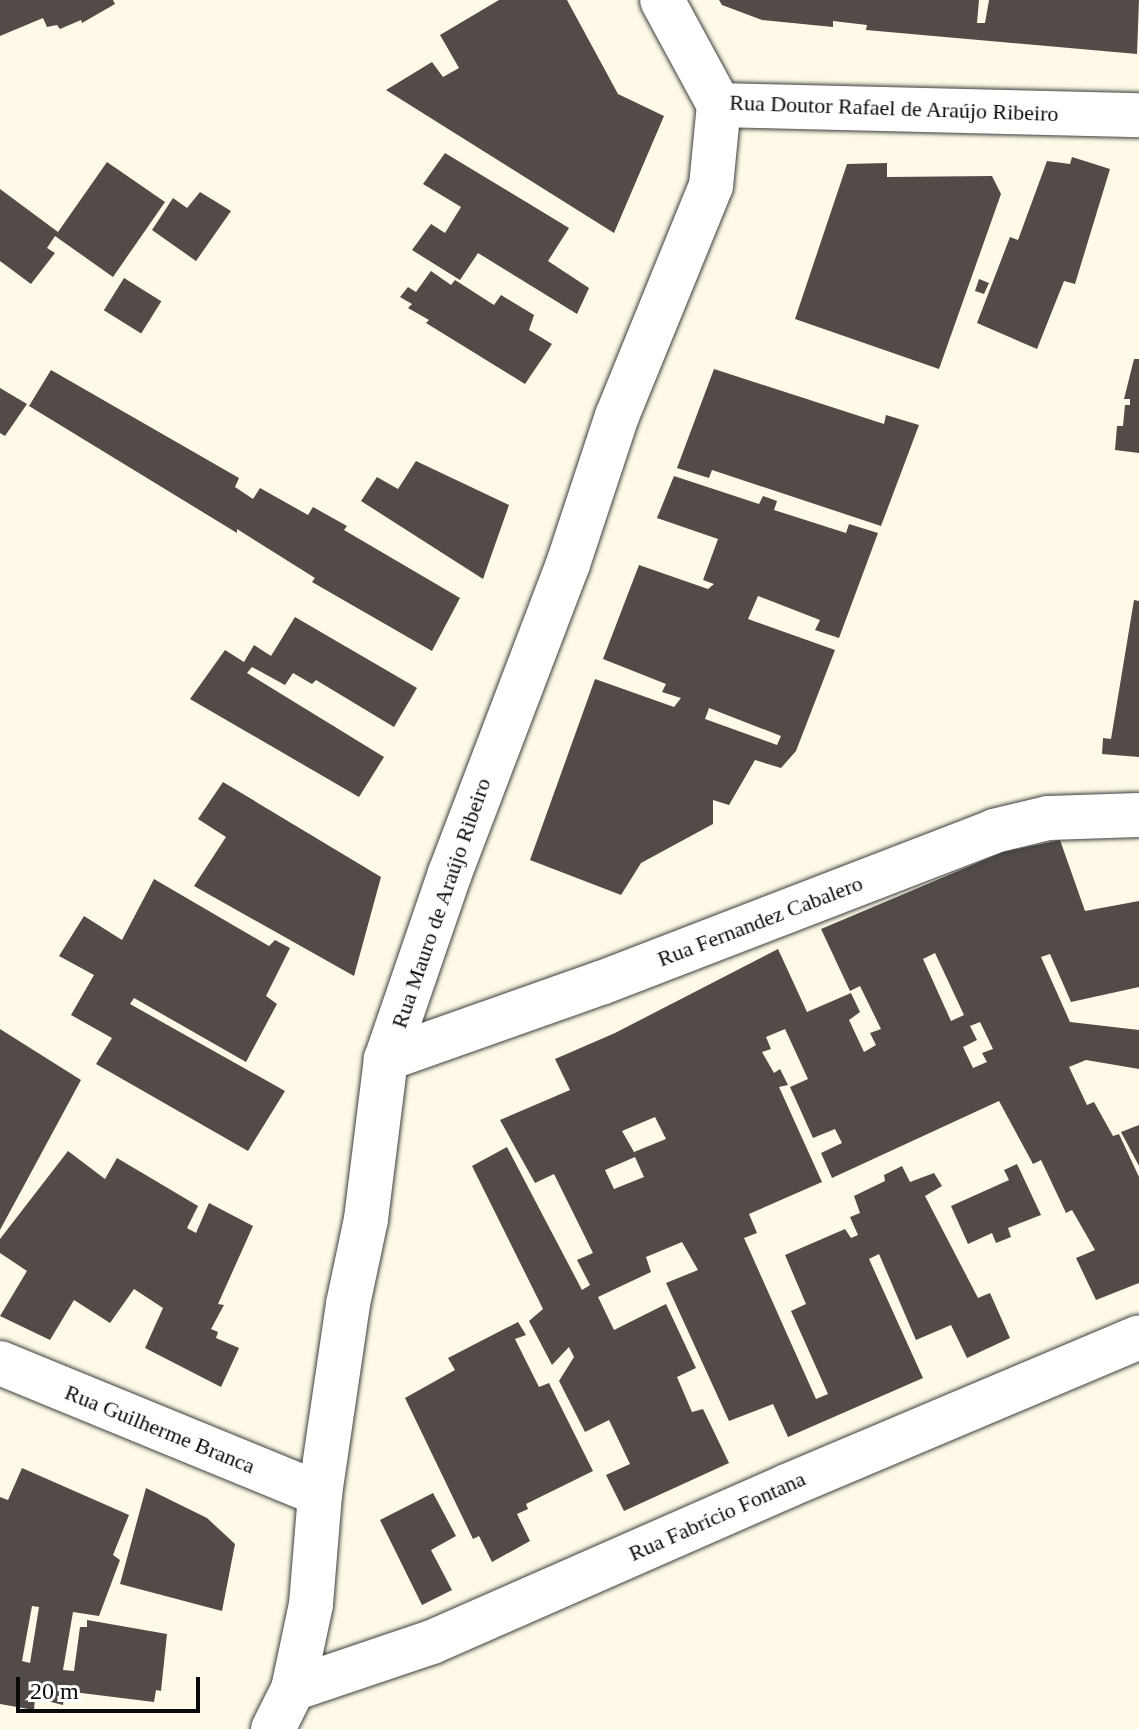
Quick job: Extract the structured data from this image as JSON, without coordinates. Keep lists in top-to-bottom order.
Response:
{
  "streets": {
    "street": [
      "Rua Doutor Rafael de Araújo Ribeiro",
      "Rua Mauro de Araújo Ribeiro",
      "Rua Fernandez Cabalero",
      "Rua Guilherme Branca",
      "Rua Fabrício Fontana"
    ]
  },
  "crossings": [
    ["Rua Doutor Rafael de Araújo Ribeiro", "Rua Mauro de Araújo Ribeiro"],
    ["Rua Mauro de Araújo Ribeiro", "Rua Fernandez Cabalero"],
    ["Rua Mauro de Araújo Ribeiro", "Rua Guilherme Branca"],
    ["Rua Mauro de Araújo Ribeiro", "Rua Fabrício Fontana"]
  ],
  "scale_bar": "20 m"
}
